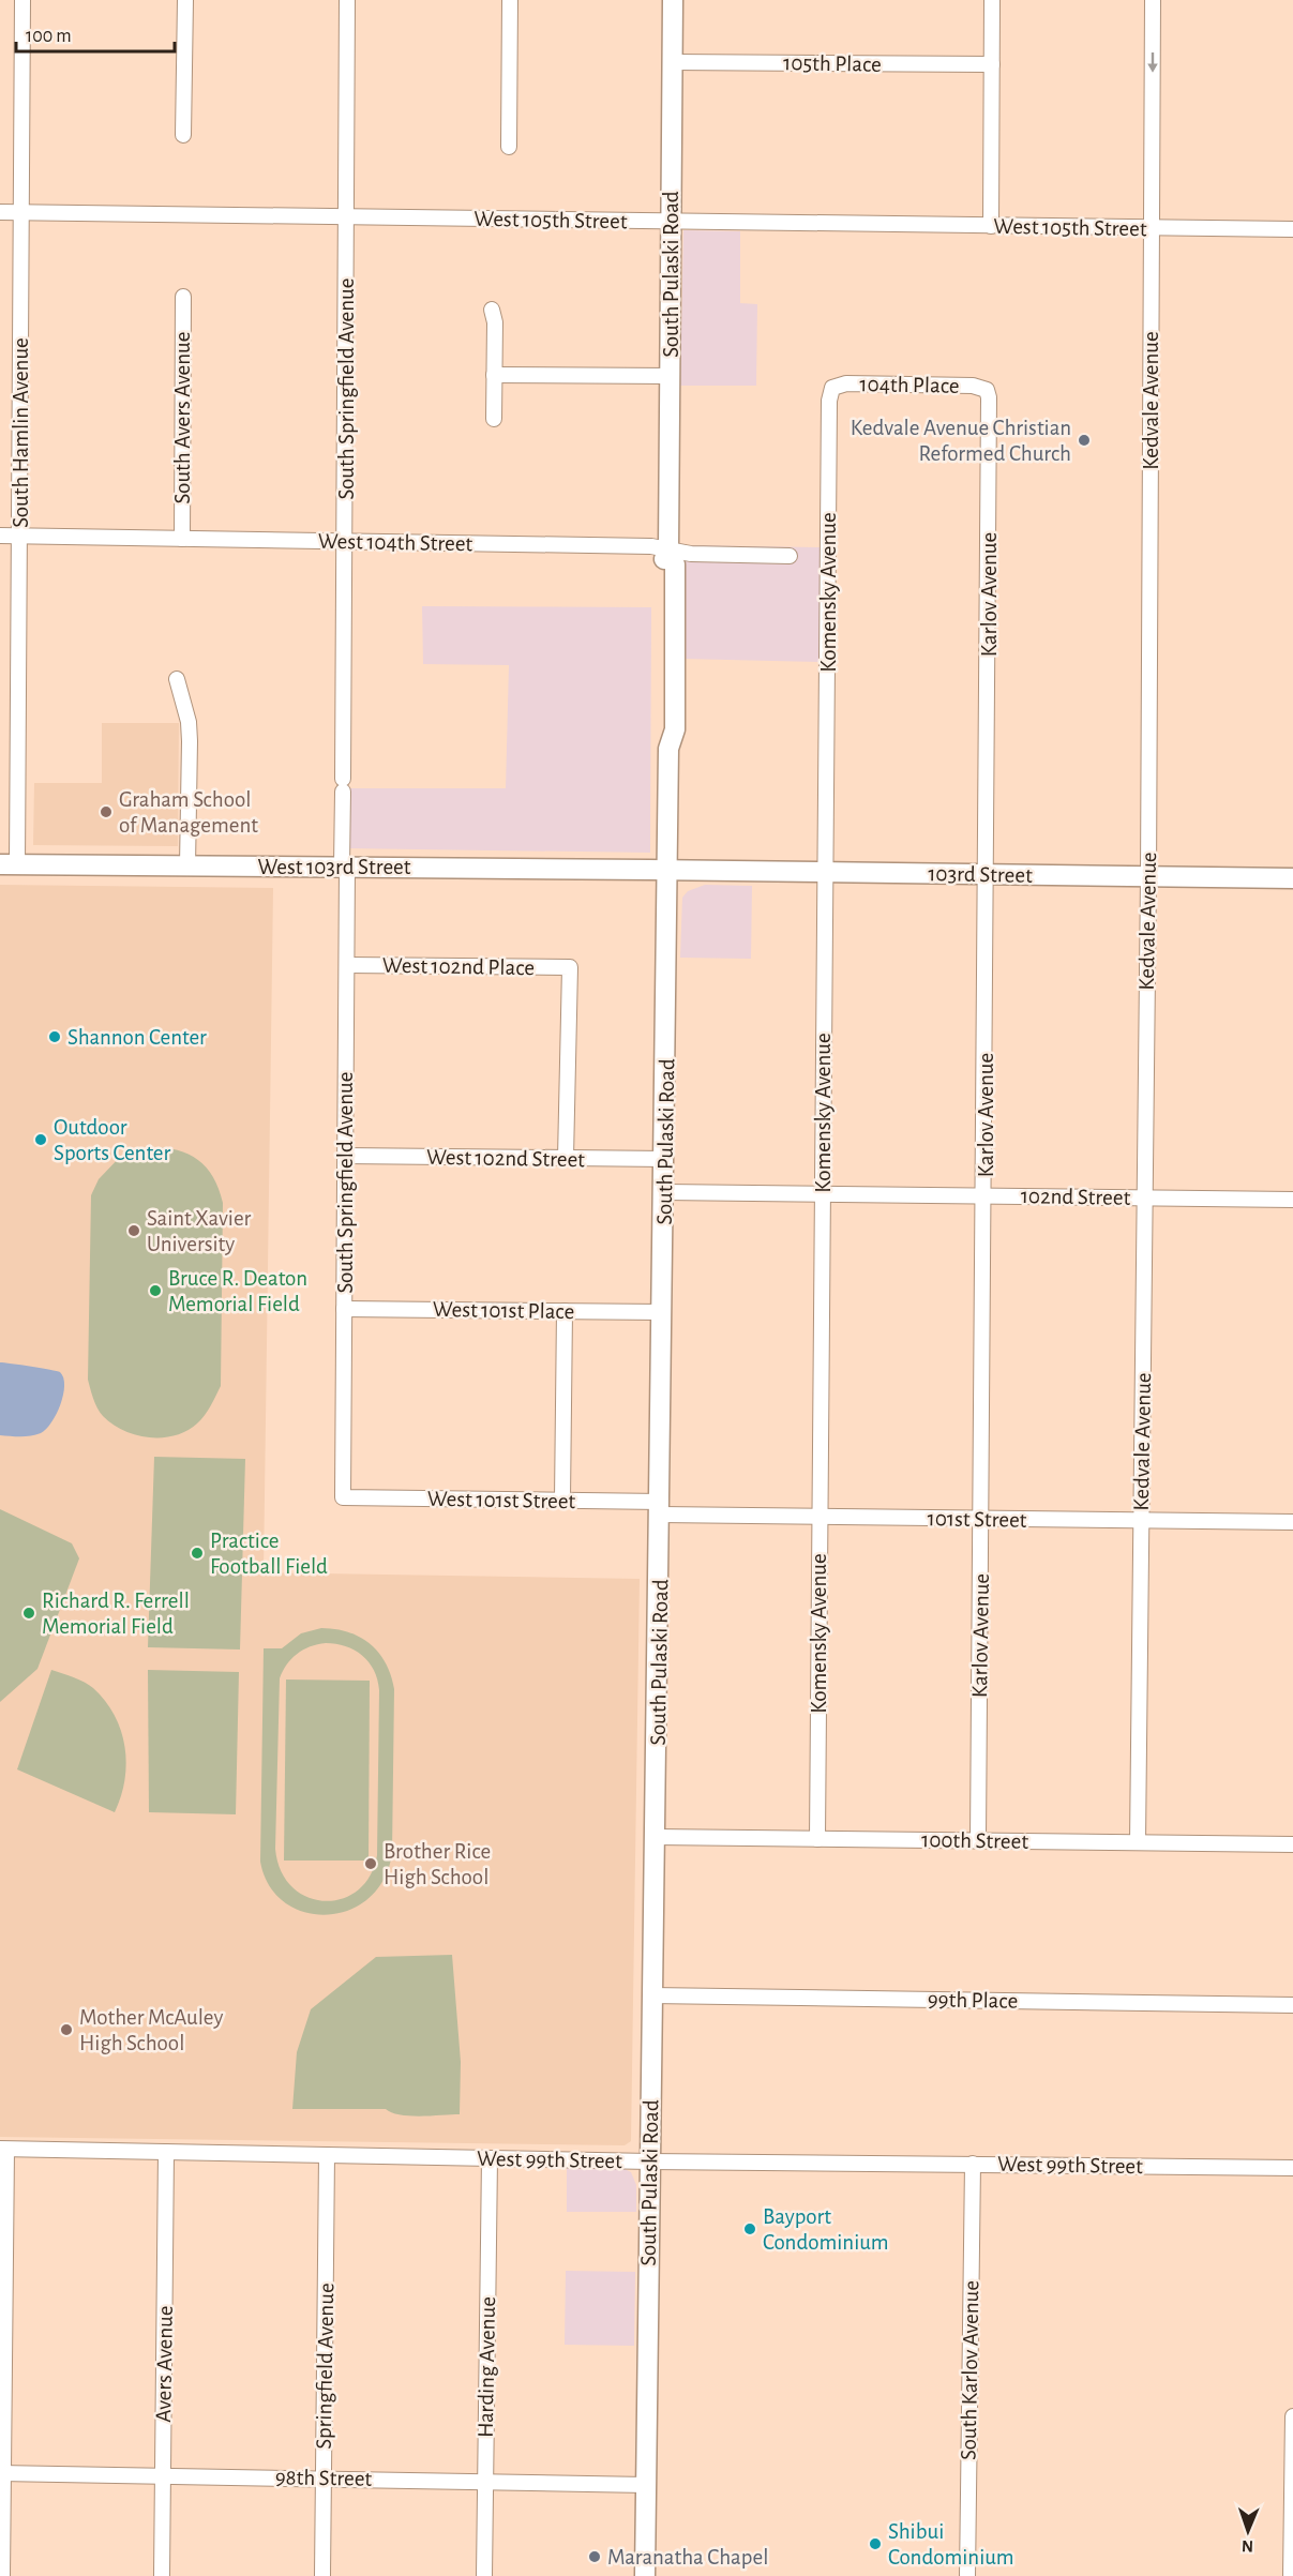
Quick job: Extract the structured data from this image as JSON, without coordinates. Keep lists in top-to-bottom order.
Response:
{
  "streets": {
    "main road": ["South Pulaski Road", "West 103rd Street", "103rd Street"],
    "street": [
      "105th Place",
      "West 105th Street",
      "104th Place",
      "South Springfield Avenue",
      "Kedvale Avenue",
      "South Avers Avenue",
      "South Hamlin Avenue",
      "West 104th Street",
      "Komensky Avenue",
      "Karlov Avenue",
      "West 102nd Place",
      "West 102nd Street",
      "102nd Street",
      "West 101st Place",
      "West 101st Street",
      "101st Street",
      "100th Street",
      "99th Place",
      "West 99th Street",
      "Avers Avenue",
      "Springfield Avenue",
      "Harding Avenue",
      "South Karlov Avenue",
      "98th Street"
    ]
  },
  "crossings": [
    ["105th Place", "South Pulaski Road"],
    ["West 105th Street", "South Pulaski Road"],
    ["West 105th Street", "South Springfield Avenue"],
    ["West 105th Street", "Kedvale Avenue"],
    ["West 105th Street", "South Hamlin Avenue"],
    ["South Pulaski Road", "West 104th Street"],
    ["South Pulaski Road", "West 103rd Street"],
    ["South Pulaski Road", "103rd Street"],
    ["South Pulaski Road", "West 102nd Street"],
    ["South Pulaski Road", "102nd Street"],
    ["South Pulaski Road", "West 101st Place"],
    ["South Pulaski Road", "West 101st Street"],
    ["South Pulaski Road", "101st Street"],
    ["South Pulaski Road", "100th Street"],
    ["South Pulaski Road", "99th Place"],
    ["South Pulaski Road", "West 99th Street"],
    ["South Pulaski Road", "98th Street"],
    ["104th Place", "Komensky Avenue"],
    ["104th Place", "Karlov Avenue"],
    ["South Springfield Avenue", "West 104th Street"],
    ["South Springfield Avenue", "West 103rd Street"],
    ["South Springfield Avenue", "West 102nd Place"],
    ["South Springfield Avenue", "West 102nd Street"],
    ["South Springfield Avenue", "West 101st Place"],
    ["South Springfield Avenue", "West 101st Street"],
    ["Kedvale Avenue", "103rd Street"],
    ["Kedvale Avenue", "102nd Street"],
    ["Kedvale Avenue", "101st Street"],
    ["Kedvale Avenue", "100th Street"],
    ["South Avers Avenue", "West 104th Street"],
    ["South Hamlin Avenue", "West 104th Street"],
    ["South Hamlin Avenue", "West 103rd Street"],
    ["Komensky Avenue", "103rd Street"],
    ["Komensky Avenue", "102nd Street"],
    ["Komensky Avenue", "101st Street"],
    ["Komensky Avenue", "100th Street"],
    ["Karlov Avenue", "103rd Street"],
    ["Karlov Avenue", "102nd Street"],
    ["Karlov Avenue", "101st Street"],
    ["Karlov Avenue", "100th Street"],
    ["West 103rd Street", "103rd Street"],
    ["West 102nd Place", "West 102nd Street"],
    ["West 101st Street", "101st Street"],
    ["West 99th Street", "Avers Avenue"],
    ["West 99th Street", "Springfield Avenue"],
    ["West 99th Street", "Harding Avenue"],
    ["West 99th Street", "South Karlov Avenue"],
    ["Avers Avenue", "98th Street"],
    ["Springfield Avenue", "98th Street"],
    ["Harding Avenue", "98th Street"]
  ],
  "places": [
    "Kedvale Avenue Christian Reformed Church",
    "Graham School of Management",
    "Shannon Center",
    "Outdoor Sports Center",
    "Saint Xavier University",
    "Bruce R. Deaton Memorial Field",
    "Practice Football Field",
    "Richard R. Ferrell Memorial Field",
    "Brother Rice High School",
    "Mother McAuley High School",
    "Bayport Condominium",
    "Shibui Condominium",
    "Maranatha Chapel"
  ],
  "scale_bar": "100 m",
  "north": "bottom"
}
